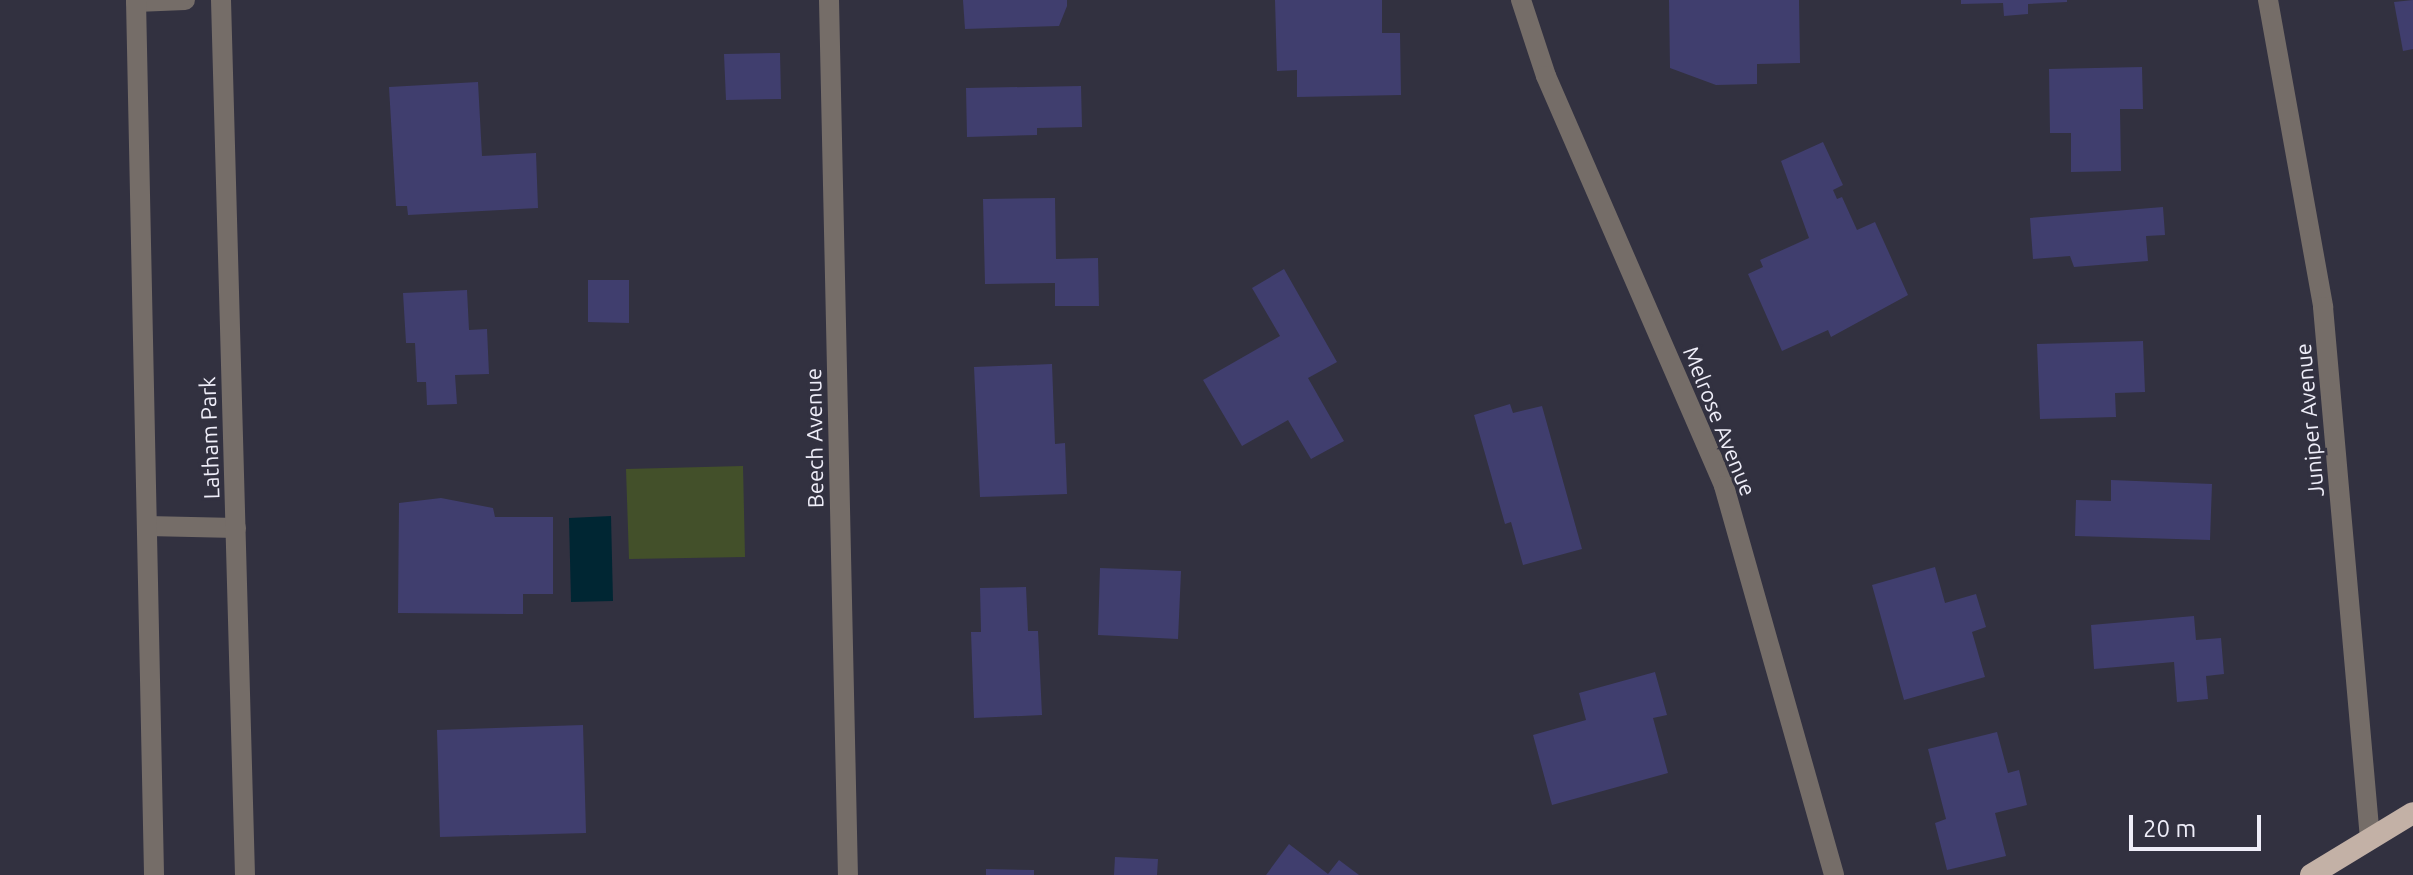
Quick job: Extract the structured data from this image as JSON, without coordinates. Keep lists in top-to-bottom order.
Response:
{
  "streets": {
    "street": [
      "Juniper Avenue",
      "Melrose Avenue",
      "Latham Park",
      "Beech Avenue"
    ]
  },
  "scale_bar": "20 m"
}
